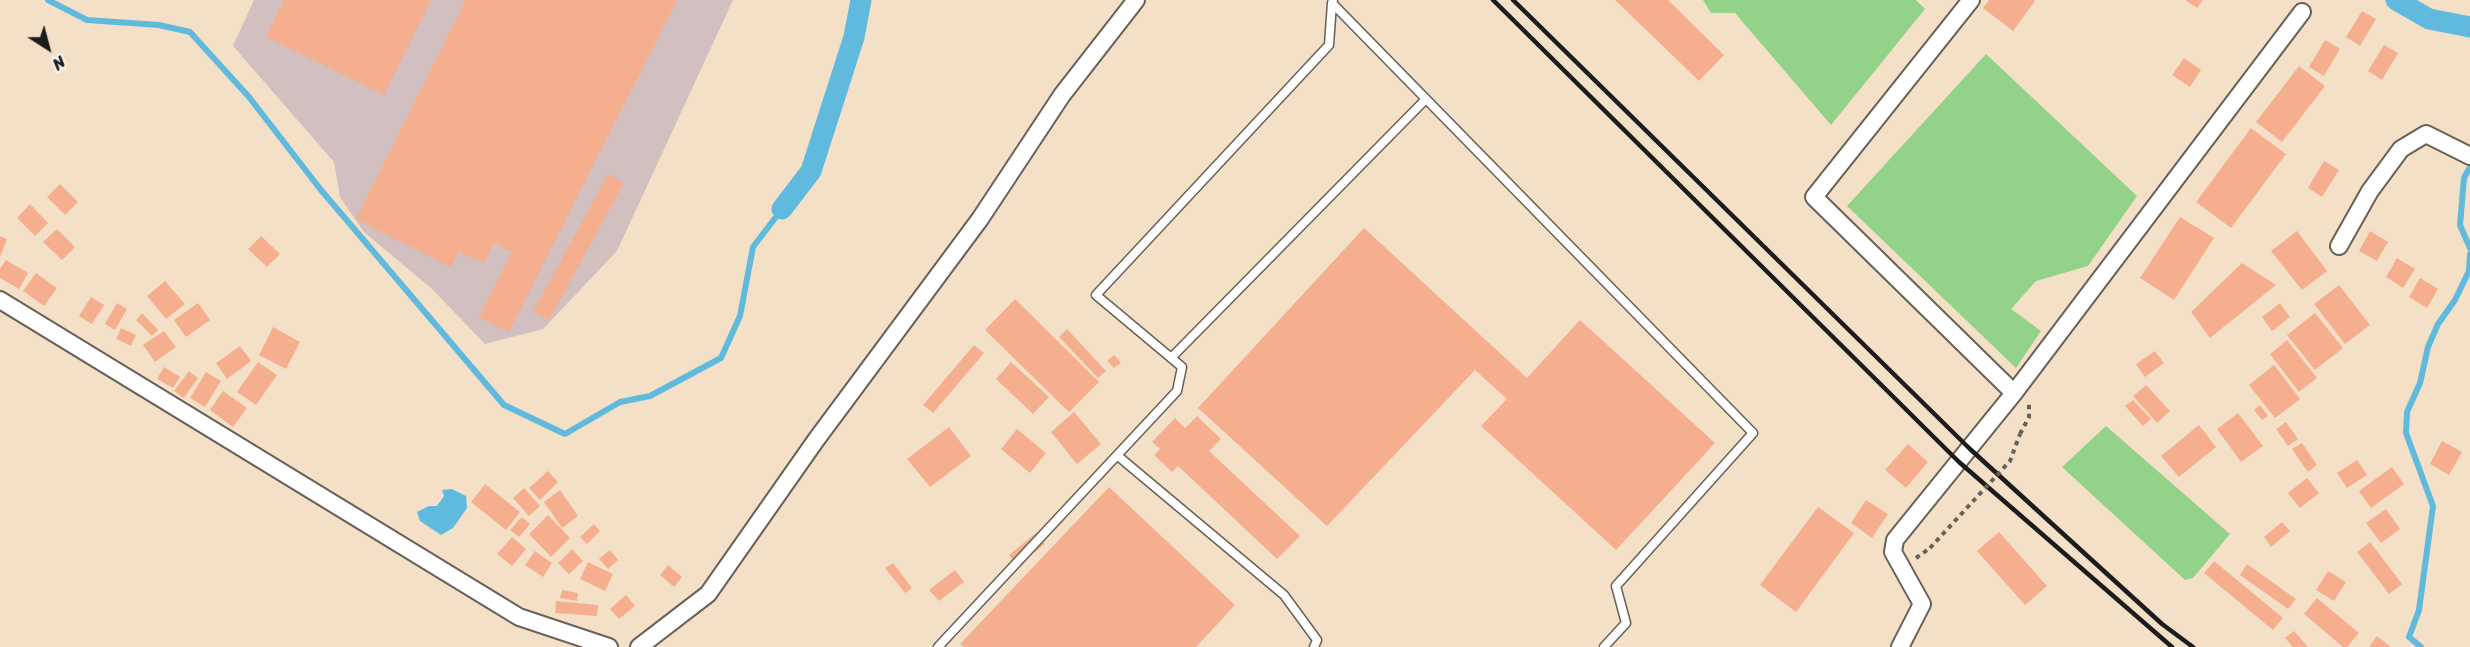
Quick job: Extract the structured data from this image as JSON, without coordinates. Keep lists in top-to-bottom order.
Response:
{
  "north": "bottom right"
}
